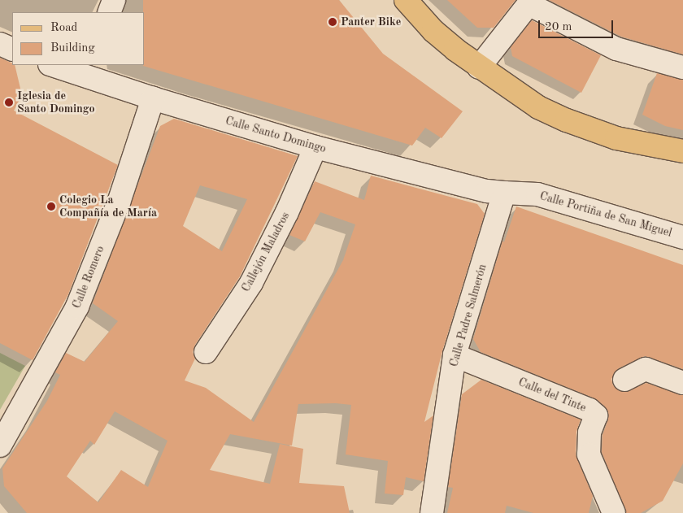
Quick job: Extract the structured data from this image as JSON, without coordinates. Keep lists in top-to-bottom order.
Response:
{
  "streets": {
    "street": [
      "Calle Santo Domingo",
      "Calle Portiña de San Miguel",
      "Callejón Maladros",
      "Calle Romero",
      "Calle Padre Salmerón",
      "Calle del Tinte"
    ]
  },
  "crossings": [
    ["Calle Santo Domingo", "Calle Portiña de San Miguel"],
    ["Calle Santo Domingo", "Callejón Maladros"],
    ["Calle Santo Domingo", "Calle Romero"],
    ["Calle Santo Domingo", "Calle Padre Salmerón"],
    ["Calle Portiña de San Miguel", "Calle Padre Salmerón"],
    ["Calle Padre Salmerón", "Calle del Tinte"]
  ],
  "places": ["Panter Bike", "Iglesia de Santo Domingo", "Colegio La Compañía de María"],
  "legend": ["Road", "Building"],
  "scale_bar": "20 m"
}
